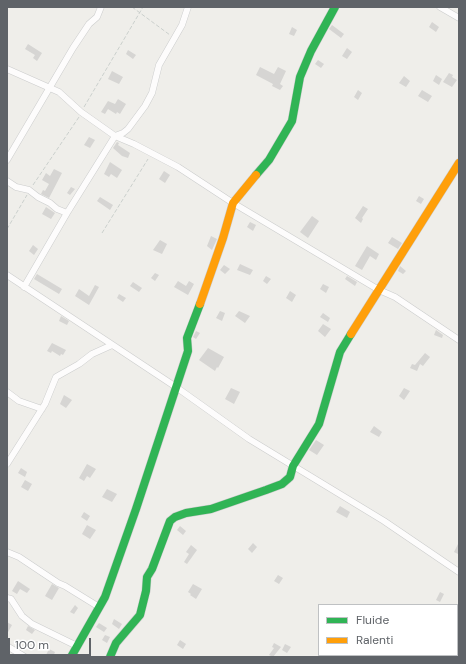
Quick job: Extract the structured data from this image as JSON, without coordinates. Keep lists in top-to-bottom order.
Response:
{
  "legend": ["Fluide", "Ralenti"],
  "scale_bar": "100 m"
}
